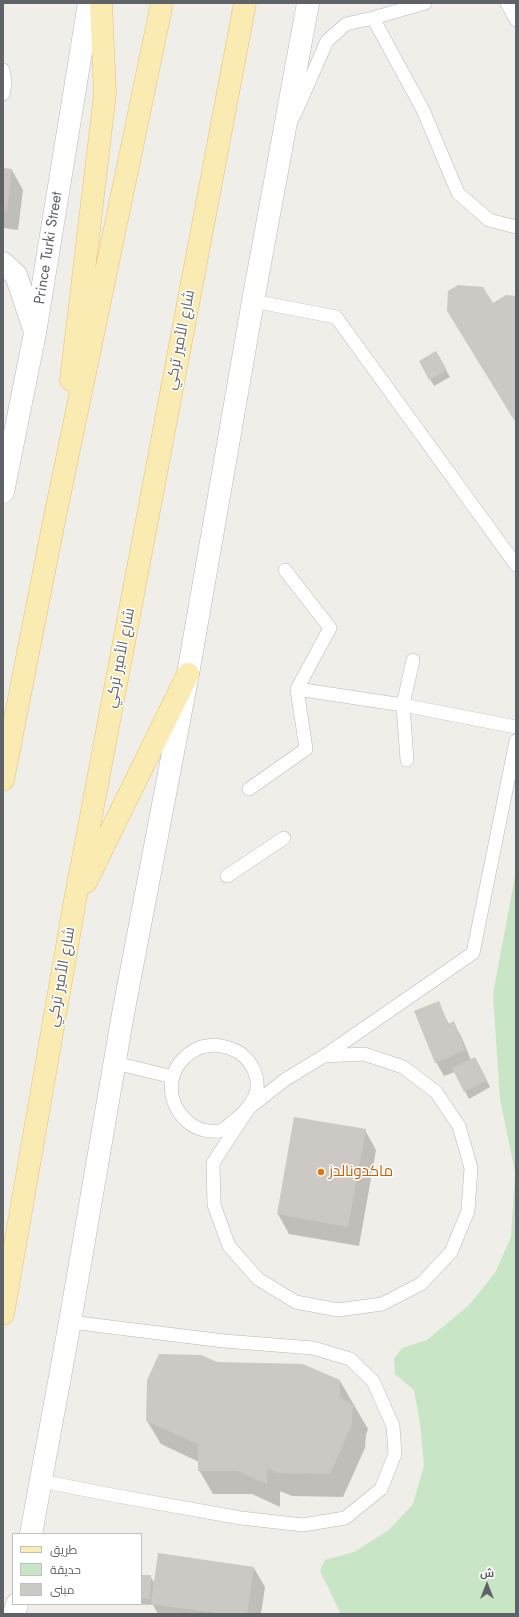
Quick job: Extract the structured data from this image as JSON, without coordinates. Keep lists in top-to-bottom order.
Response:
{
  "streets": {
    "main road": ["شارع الأمير تركي"],
    "street": ["Prince Turki Street"]
  },
  "places": ["ماكدونالدز"],
  "legend": ["طريق", "حديقة", "مبنى"],
  "north": "top"
}
